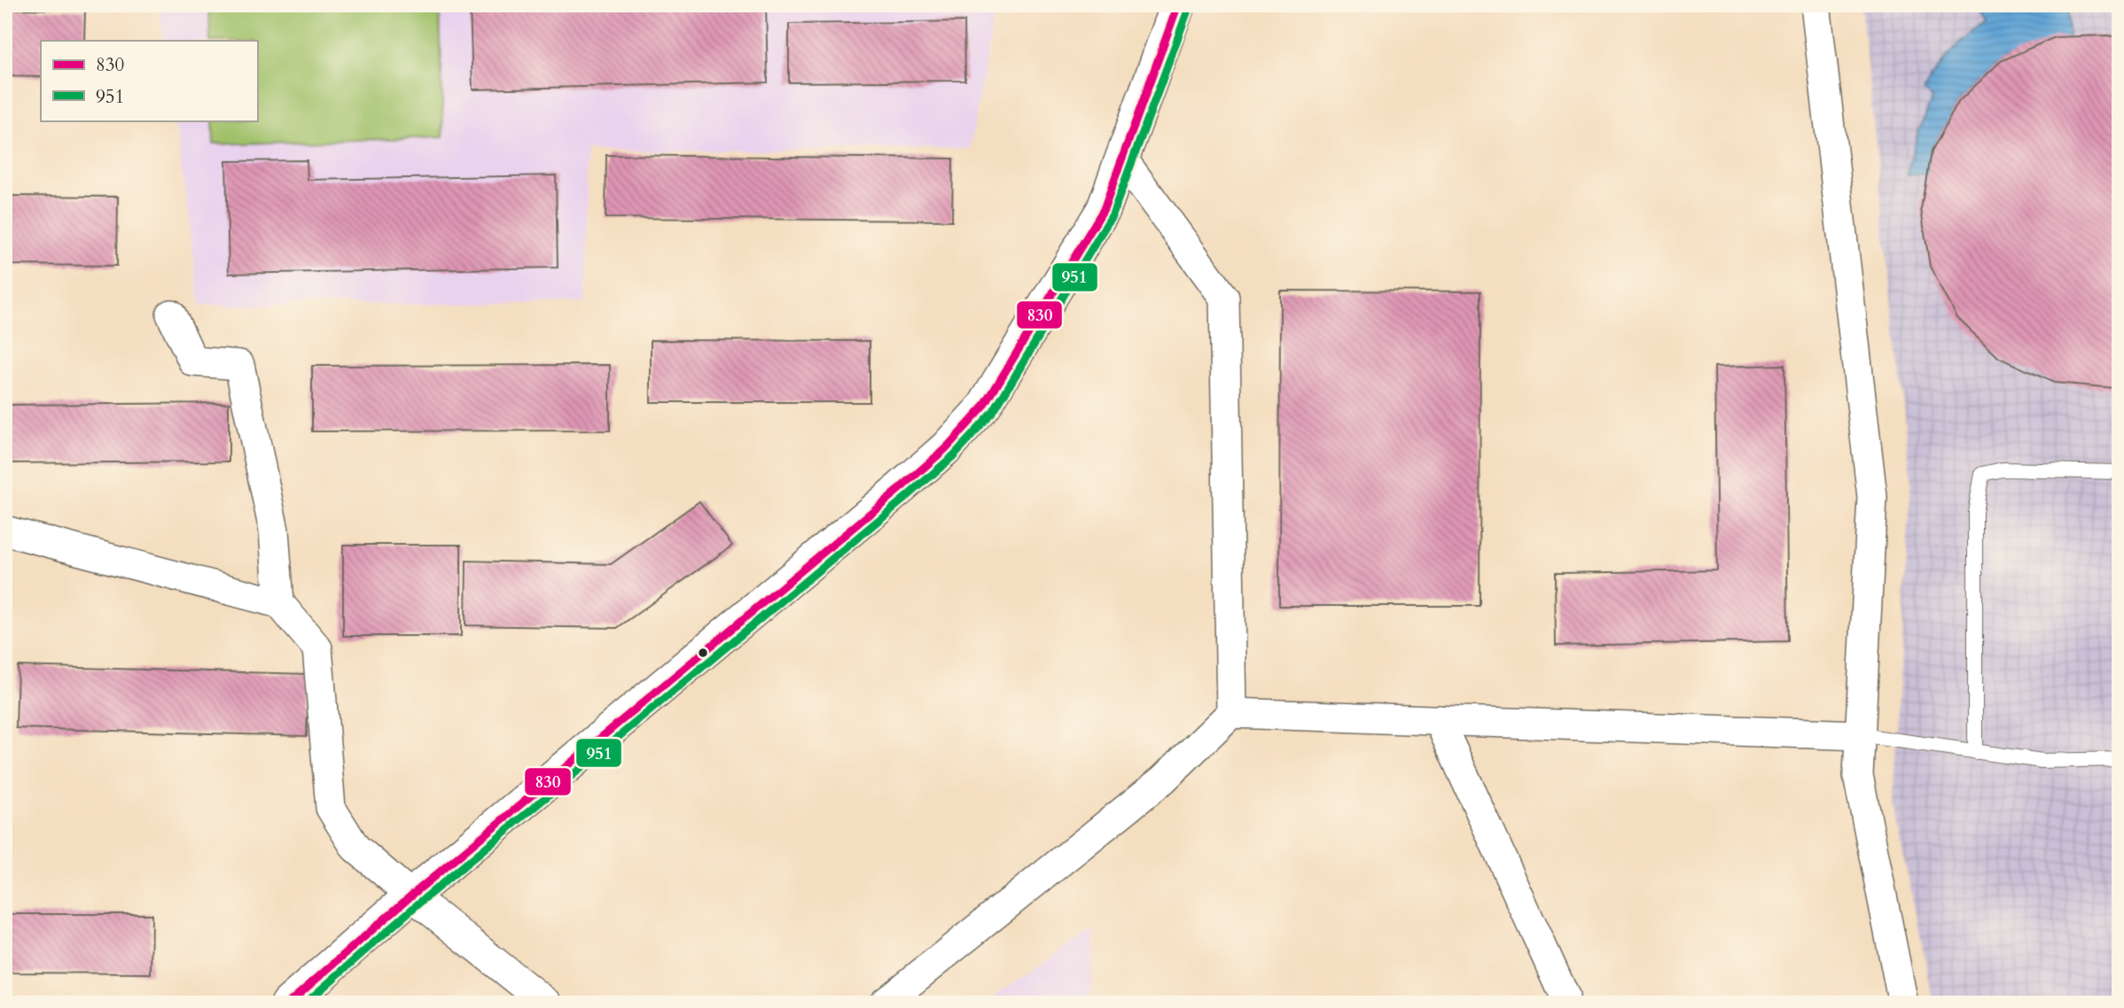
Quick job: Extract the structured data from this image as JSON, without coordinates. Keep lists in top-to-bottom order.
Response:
{
  "lines": ["transit line 830", "transit line 951"],
  "legend": ["830", "951"]
}
